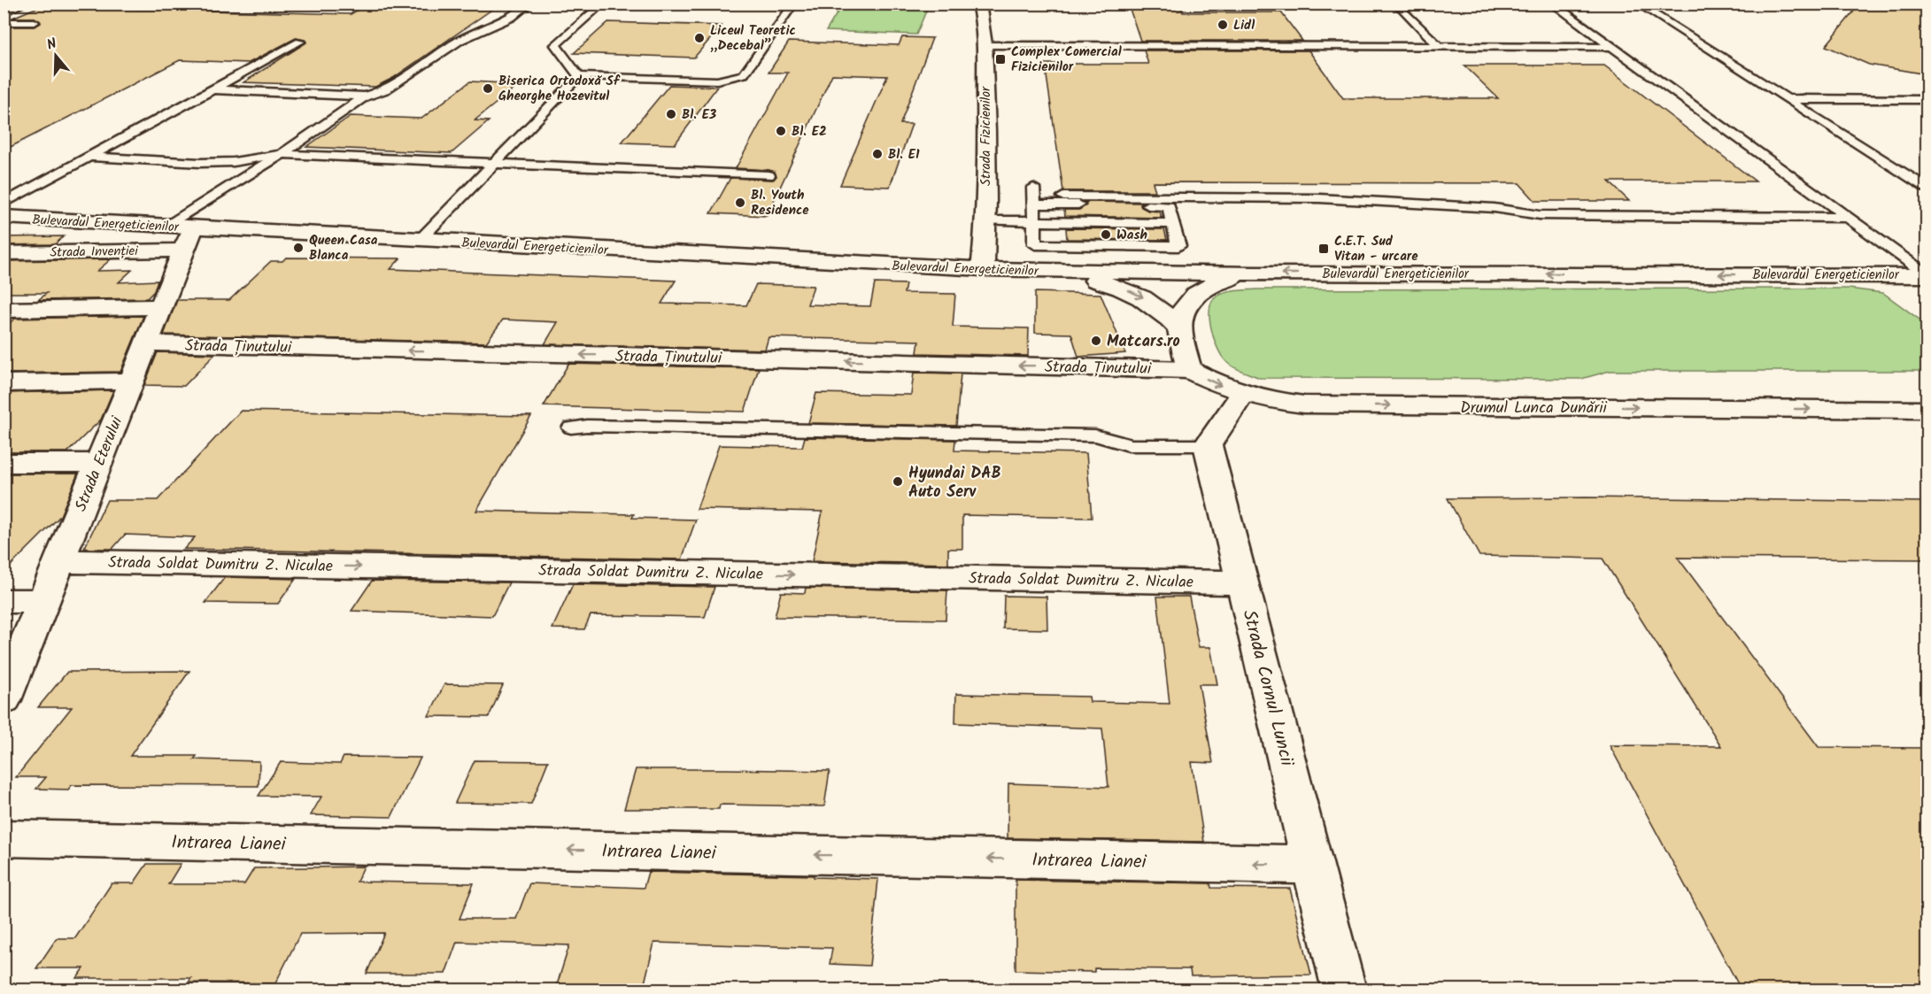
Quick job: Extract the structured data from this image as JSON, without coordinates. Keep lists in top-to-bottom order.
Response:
{
  "streets": {
    "street": [
      "Strada Fizicienilor",
      "Bulevardul Energeticienilor",
      "Strada Invenției",
      "Strada Ținutului",
      "Drumul Lunca Dunării",
      "Strada Eterului",
      "Strada Soldat Dumitru Z. Niculae",
      "Strada Cornul Luncii",
      "Intrarea Lianei"
    ]
  },
  "crossings": [
    ["Strada Fizicienilor", "Bulevardul Energeticienilor"],
    ["Bulevardul Energeticienilor", "Strada Eterului"],
    ["Strada Invenției", "Strada Eterului"],
    ["Strada Ținutului", "Drumul Lunca Dunării"],
    ["Strada Ținutului", "Strada Eterului"],
    ["Strada Eterului", "Strada Soldat Dumitru Z. Niculae"],
    ["Strada Soldat Dumitru Z. Niculae", "Strada Cornul Luncii"],
    ["Strada Cornul Luncii", "Intrarea Lianei"]
  ],
  "one_way": [
    "Strada Ținutului",
    "Drumul Lunca Dunării",
    "Strada Soldat Dumitru Z. Niculae",
    "Intrarea Lianei"
  ],
  "places": {
    "other": [
      "Lidl",
      "Liceul Teoretic „Decebal”",
      "Biserica Ortodoxă Sf Gheorghe Hozevitul",
      "Bl. E3",
      "Bl. E2",
      "Bl. E1",
      "Bl. Youth Residence",
      "Wash",
      "Queen Casa Blanca",
      "Matcars.ro",
      "Hyundai DAB Auto Serv"
    ],
    "transit": ["Complex Comercial Fizicienilor", "C.E.T. Sud Vitan - urcare"]
  },
  "north": "top"
}
